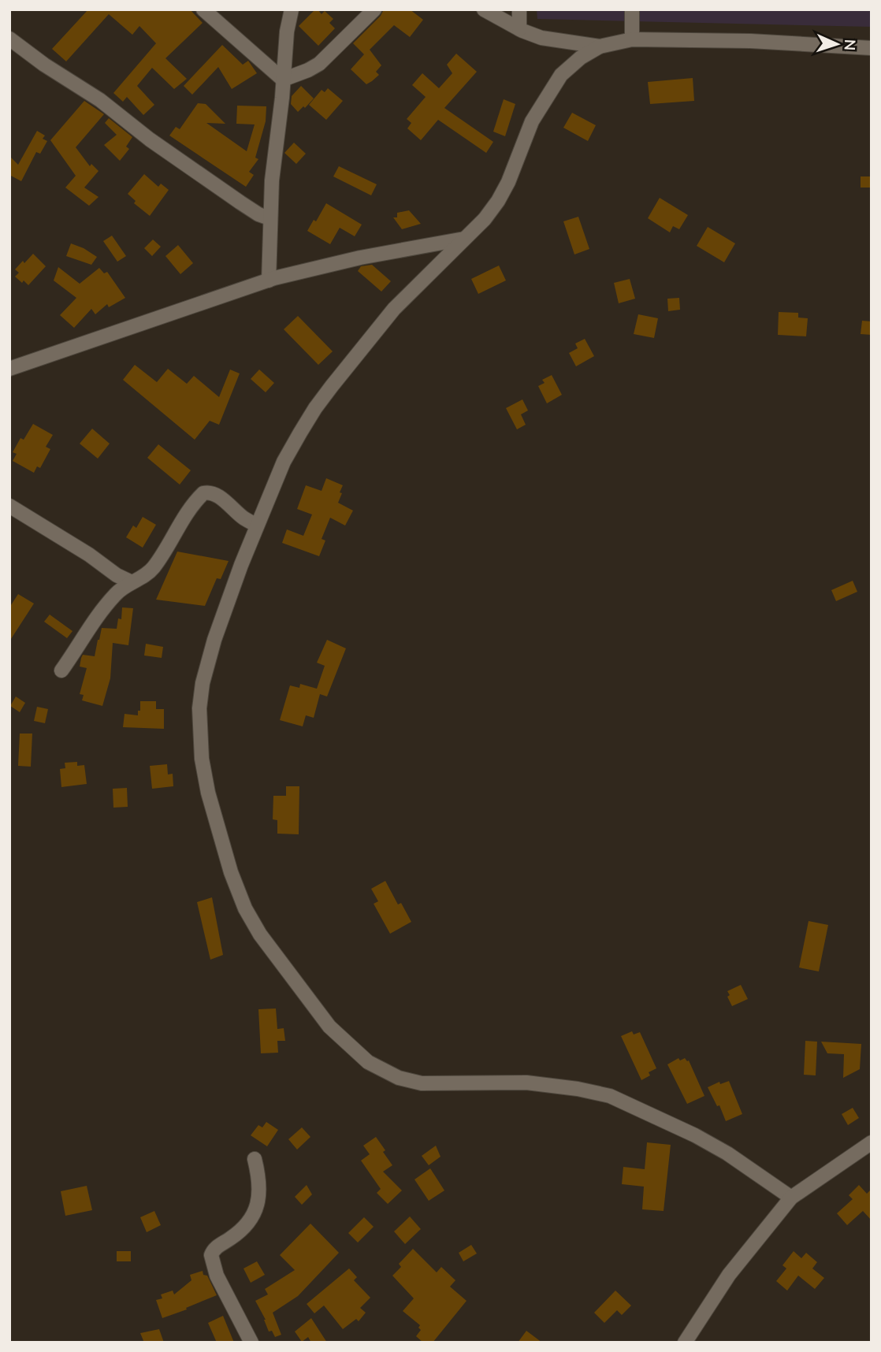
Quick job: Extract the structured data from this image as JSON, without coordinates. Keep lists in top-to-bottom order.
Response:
{
  "north": "right"
}
